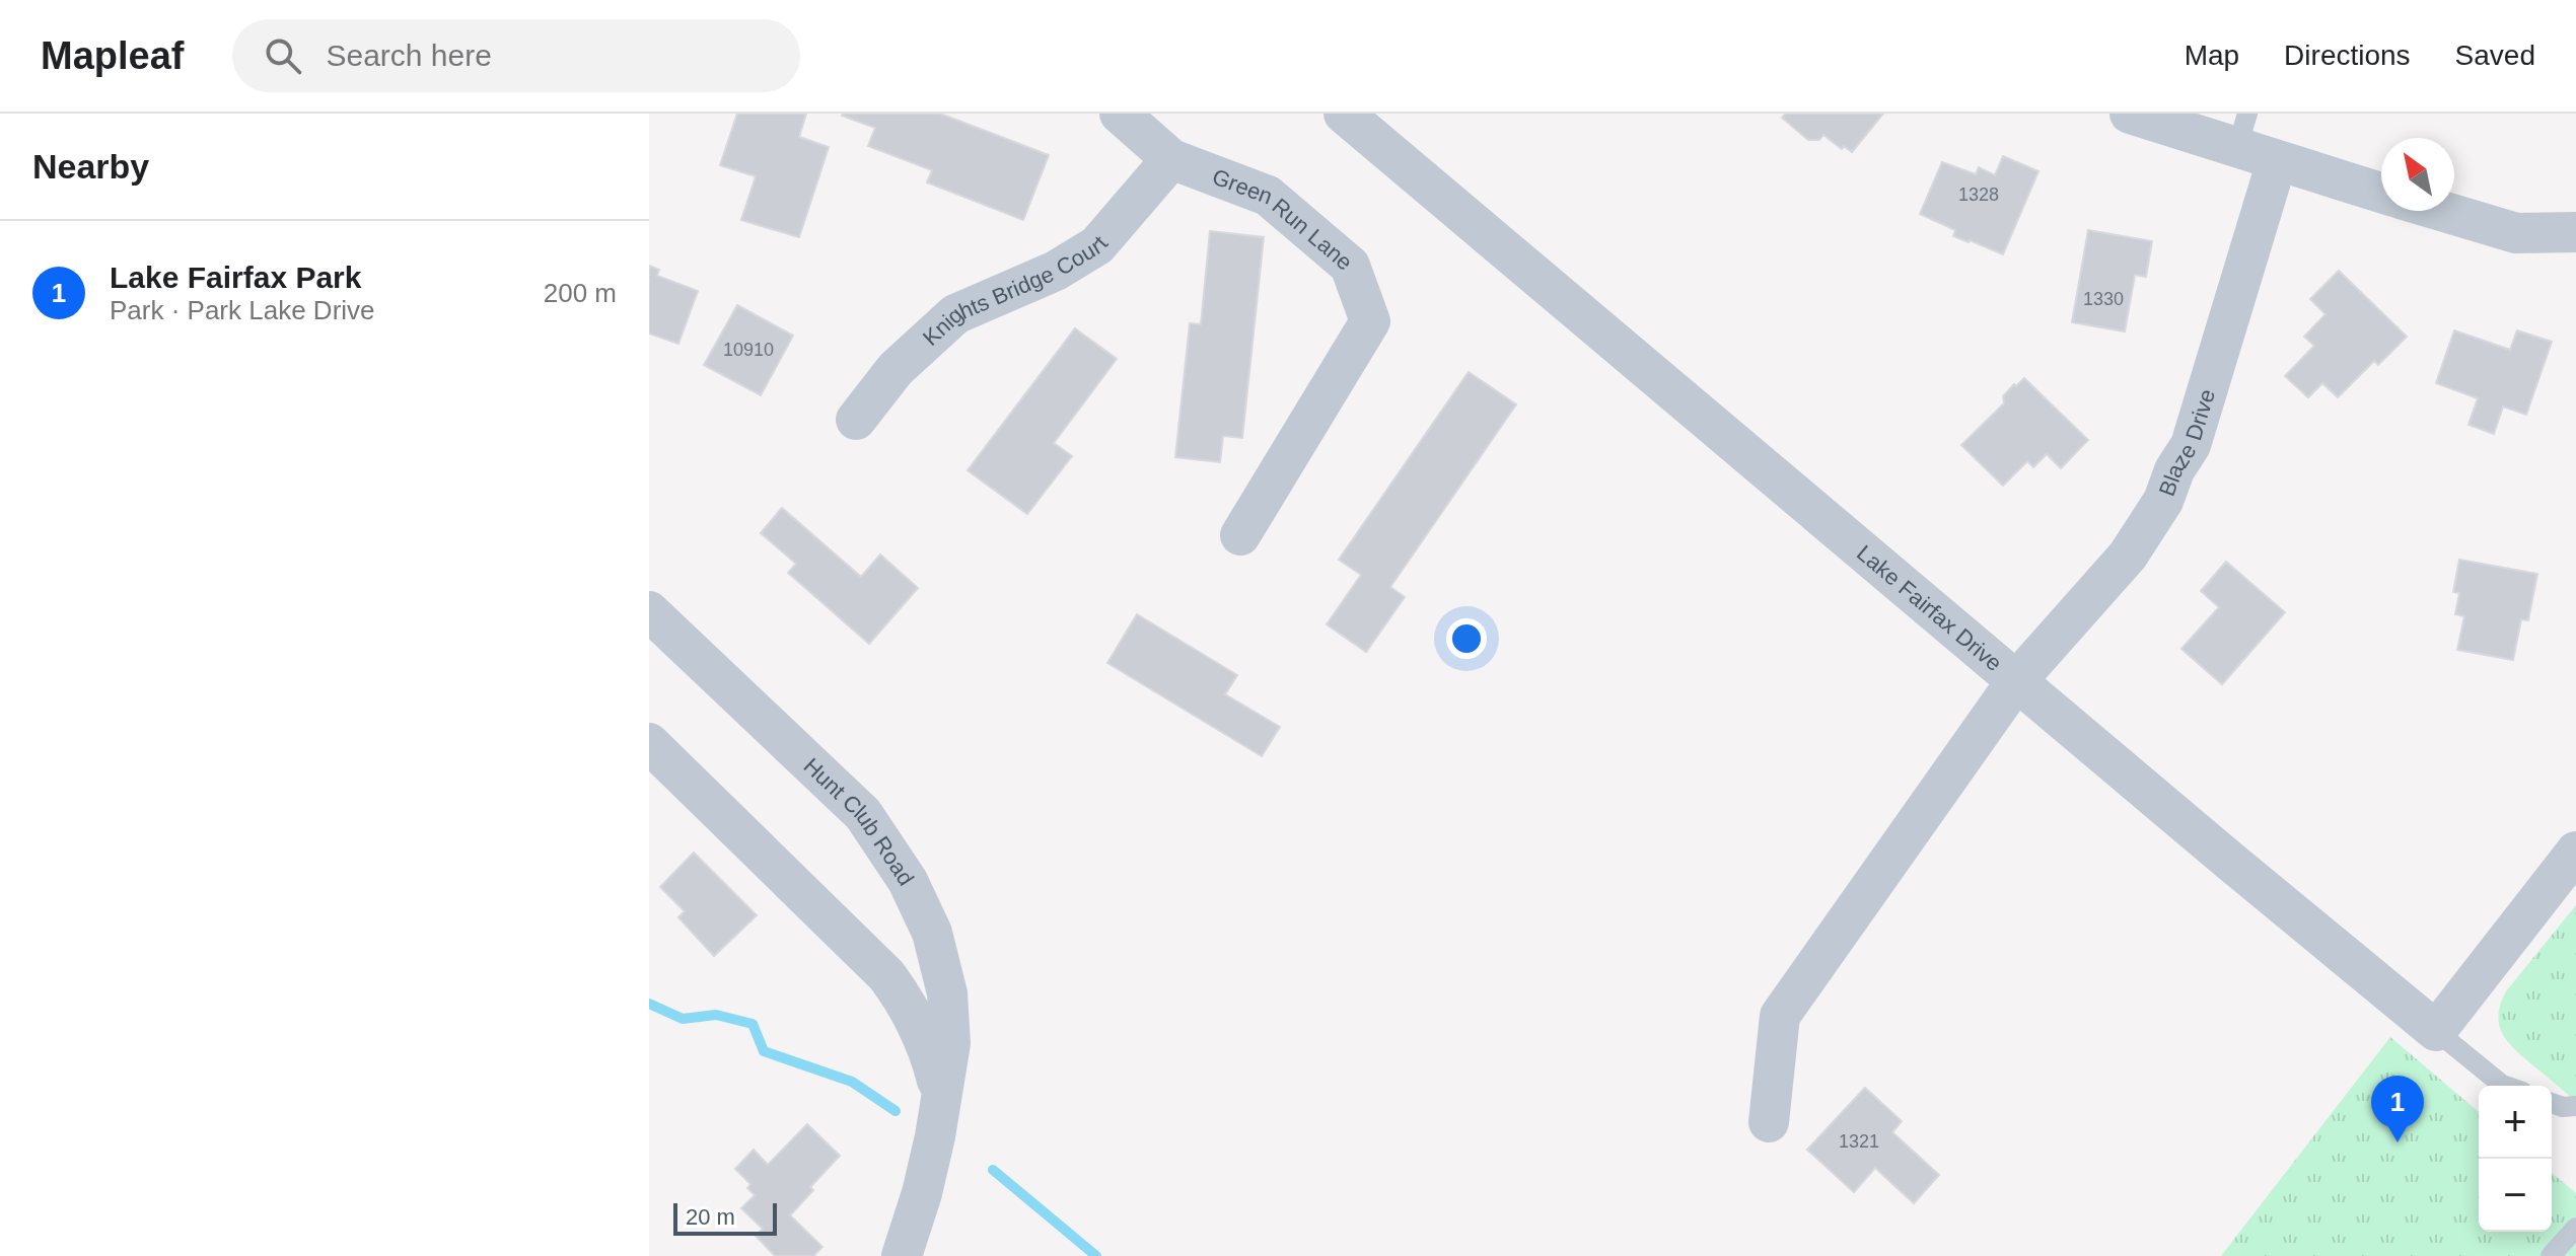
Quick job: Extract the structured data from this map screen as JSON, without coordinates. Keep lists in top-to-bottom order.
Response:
{
  "streets": {
    "street": [
      "Green Run Lane",
      "Knights Bridge Court",
      "Blaze Drive",
      "Lake Fairfax Drive",
      "Hunt Club Road"
    ]
  },
  "crossings": [
    ["Green Run Lane", "Knights Bridge Court"],
    ["Blaze Drive", "Lake Fairfax Drive"]
  ],
  "house_numbers": [
    "1328",
    "1330",
    "10910",
    "1321"
  ],
  "scale_bar": "20 m",
  "north": "top left",
  "page": {
    "header": "Mapleaf",
    "search": "Search here",
    "nav": ["Map", "Directions", "Saved"],
    "heading": "Nearby",
    "list": [
      {
        "mark": "1",
        "name": "Lake Fairfax Park",
        "note": "Park · Park Lake Drive",
        "value": "200 m"
      }
    ],
    "pins": "1",
    "map_buttons": ["+", "−"],
    "scale": "20 m"
  }
}
